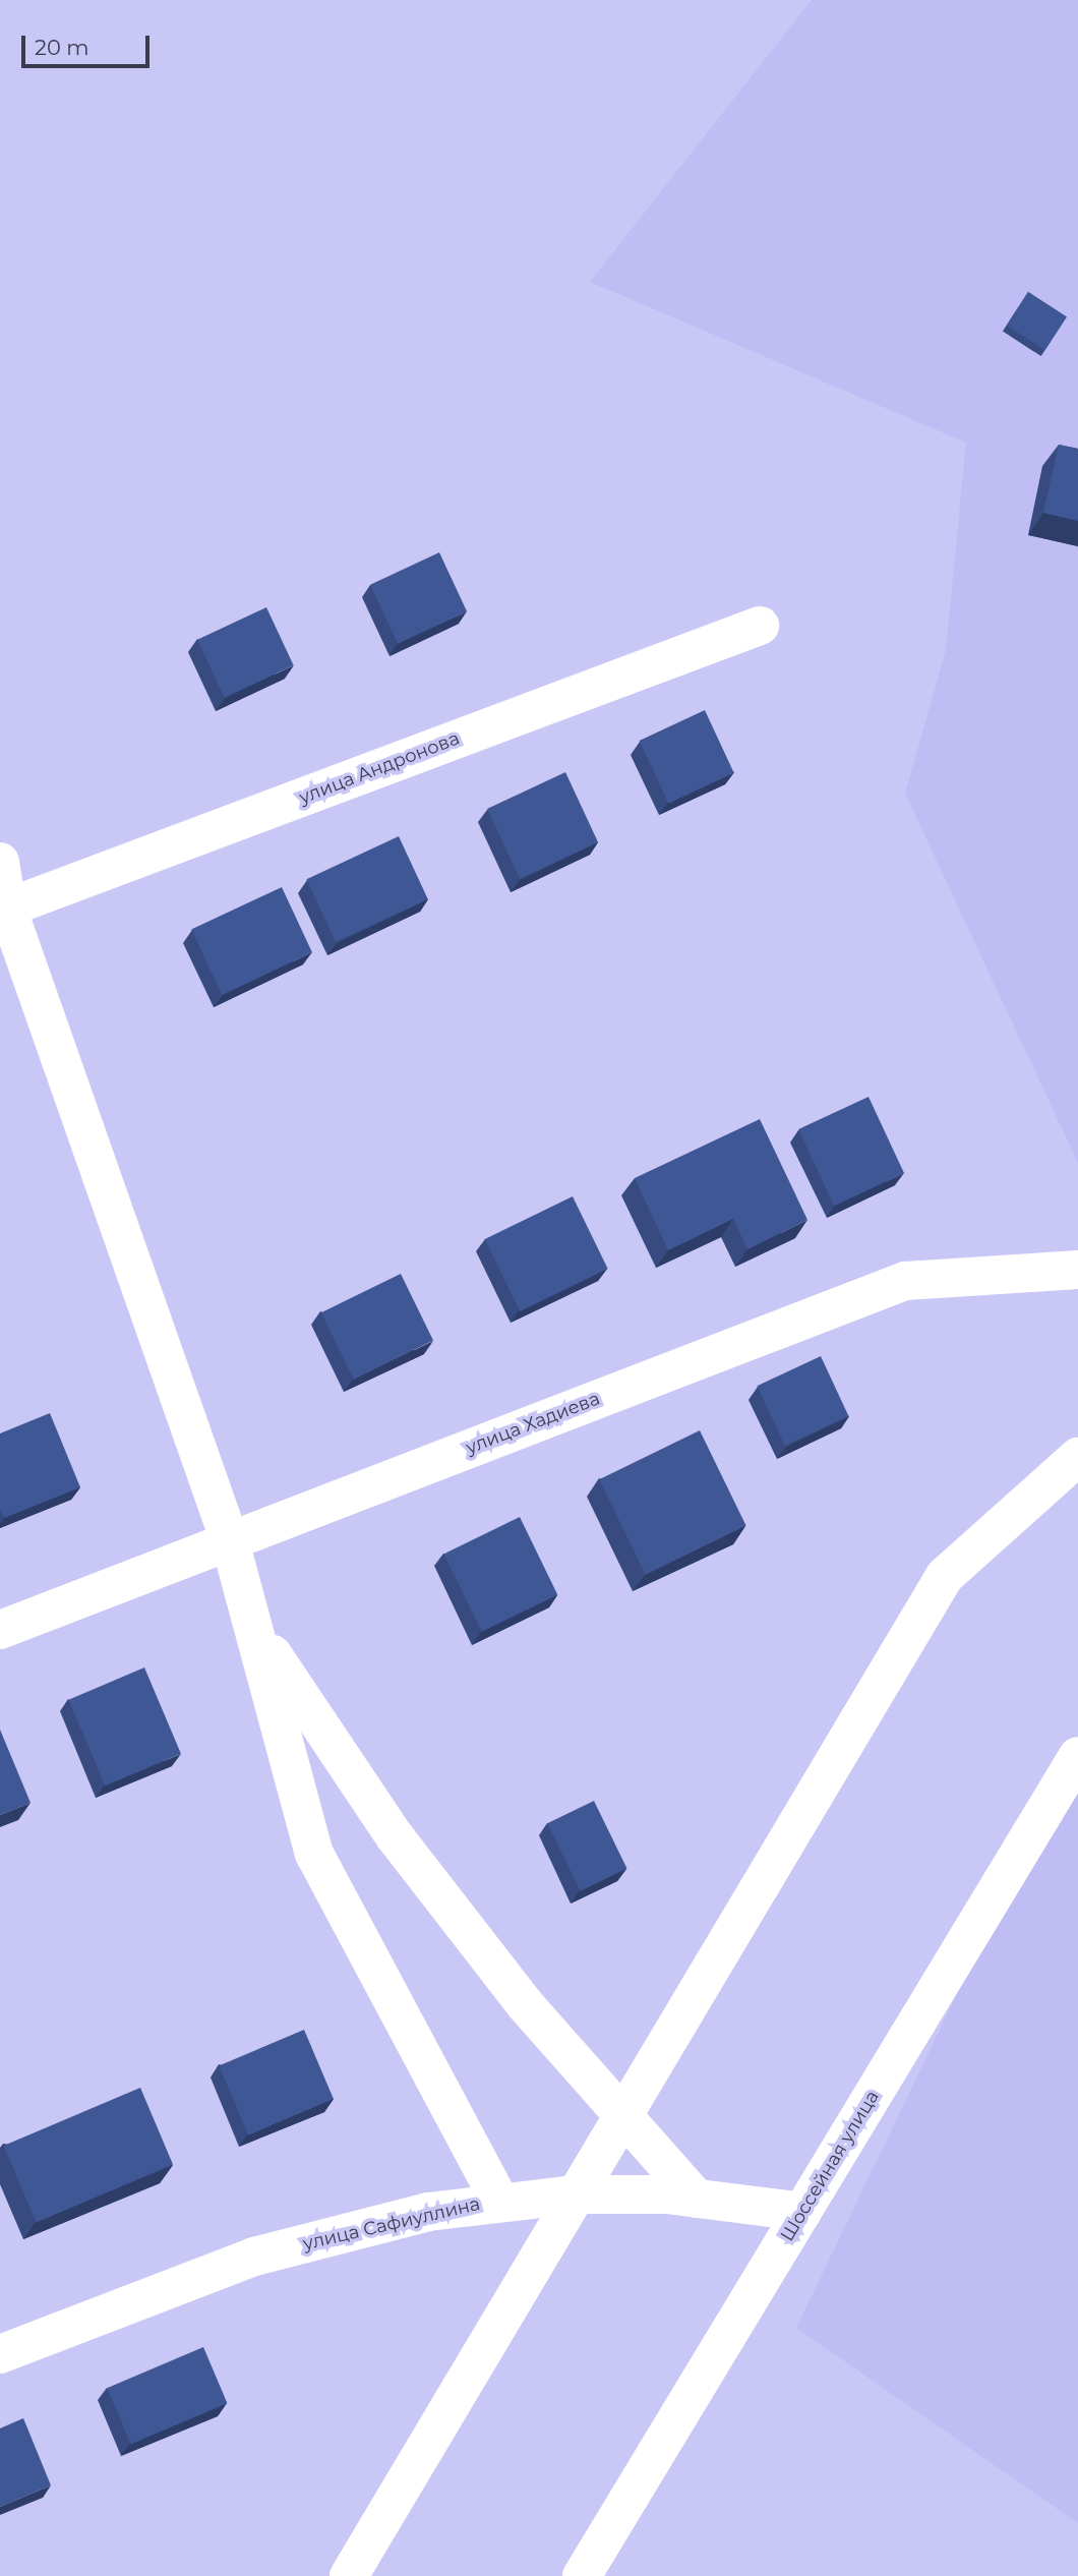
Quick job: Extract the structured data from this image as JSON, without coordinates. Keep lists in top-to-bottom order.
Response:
{
  "streets": {
    "street": [
      "улица Андронова",
      "улица Хадиева",
      "Шоссейная улица",
      "улица Сафиуллина"
    ]
  },
  "crossings": [
    ["Шоссейная улица", "улица Сафиуллина"]
  ],
  "scale_bar": "20 m"
}
